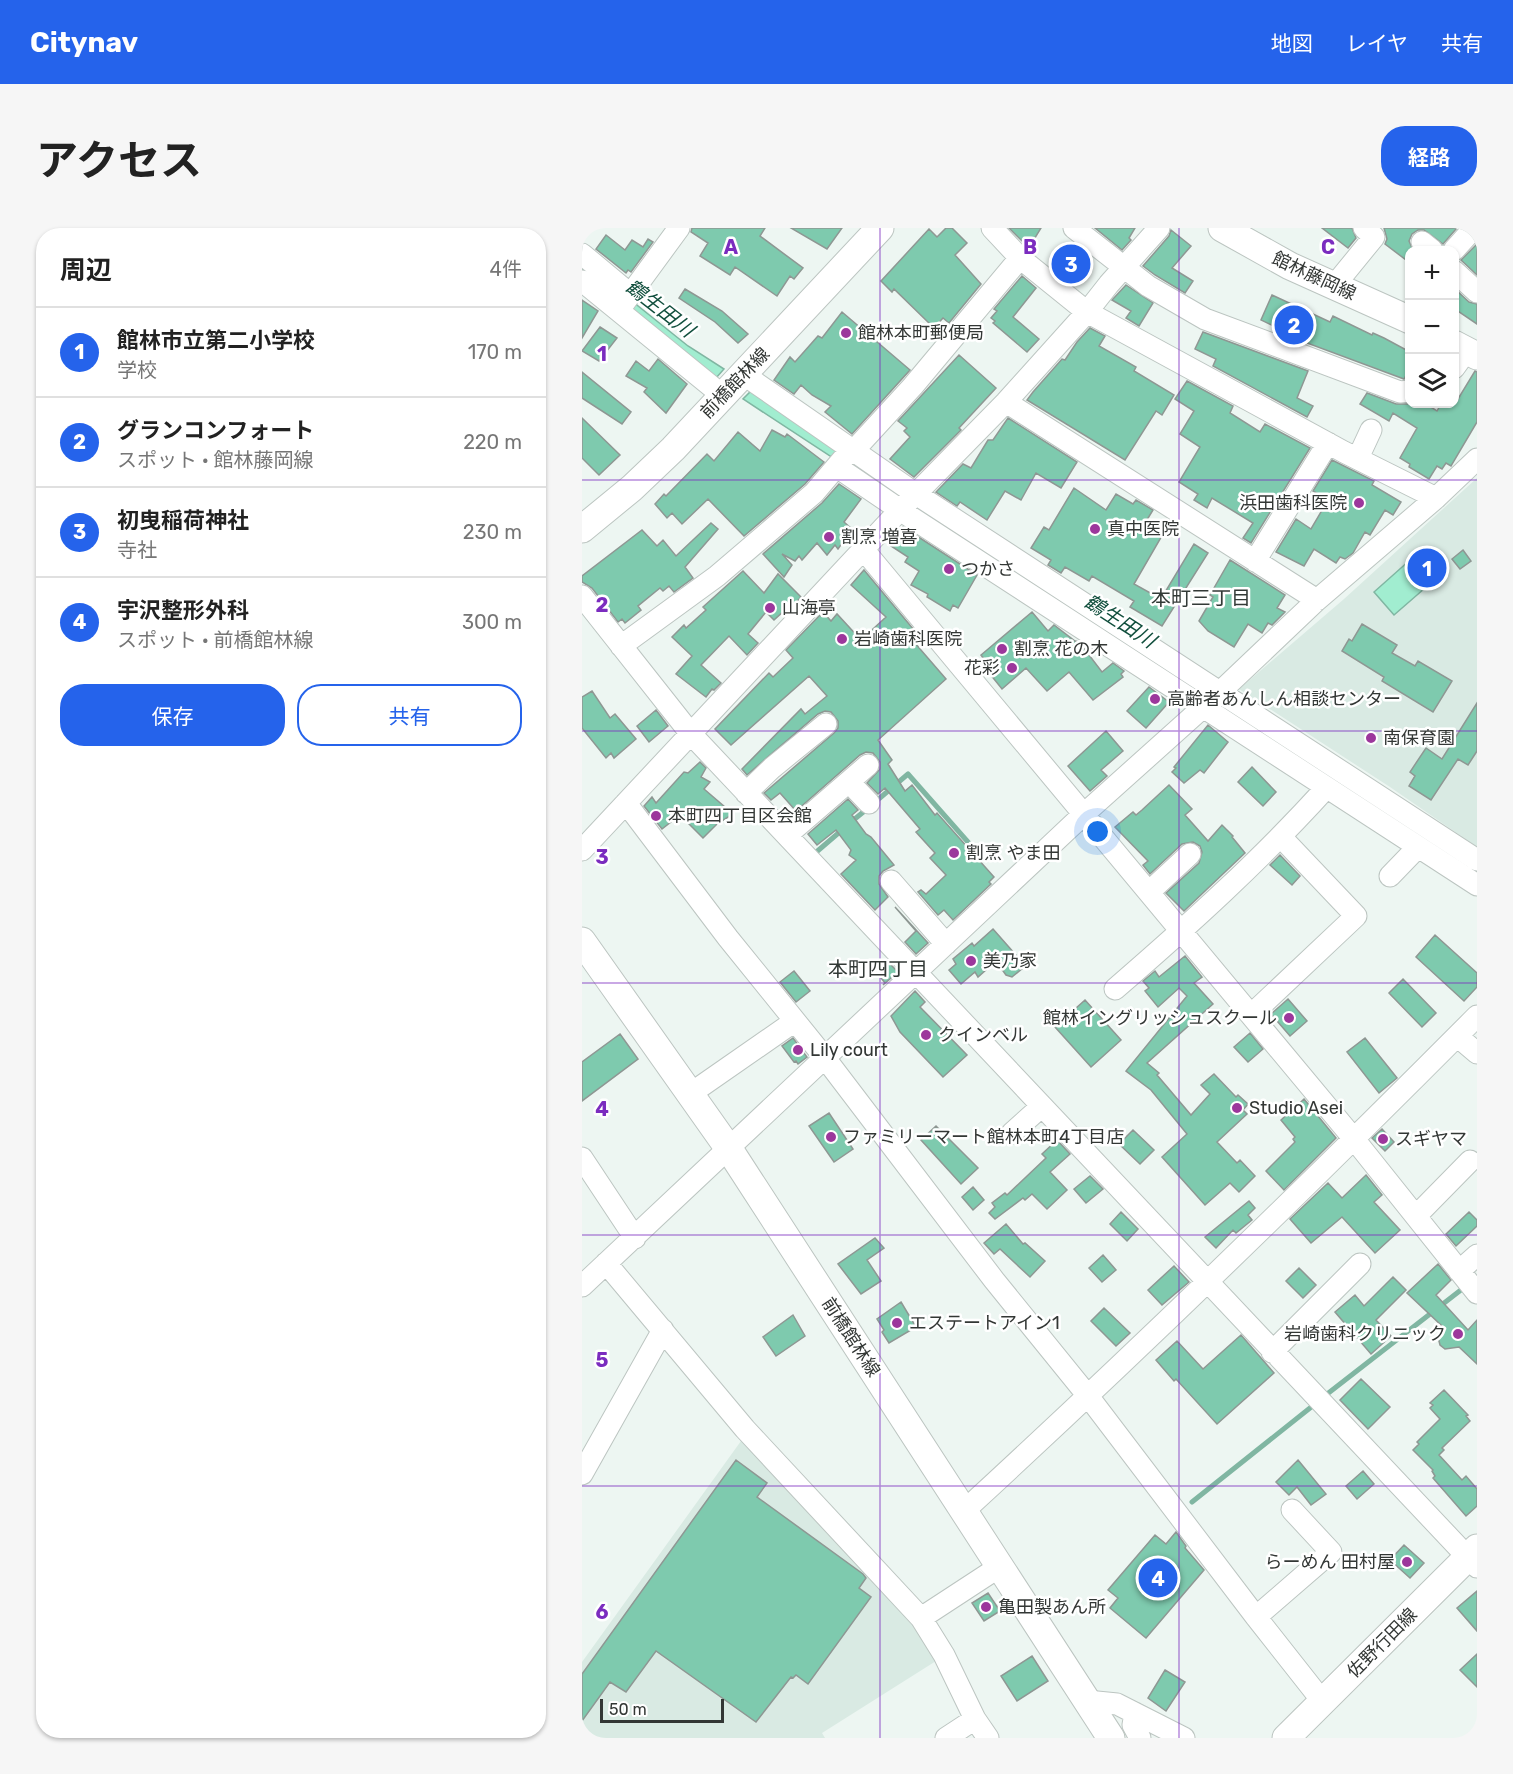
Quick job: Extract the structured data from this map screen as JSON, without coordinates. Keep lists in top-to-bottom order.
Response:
{
  "streets": {
    "main road": ["館林藤岡線", "前橋館林線", "佐野行田線"]
  },
  "districts": ["本町三丁目", "本町四丁目"],
  "water": ["鶴生田川"],
  "places": [
    "館林本町郵便局",
    "浜田歯科医院",
    "真中医院",
    "割烹 増喜",
    "つかさ",
    "山海亭",
    "岩崎歯科医院",
    "割烹 花の木",
    "花彩",
    "高齢者あんしん相談センター",
    "南保育園",
    "本町四丁目区会館",
    "割烹 やま田",
    "美乃家",
    "館林イングリッシュスクール",
    "クインベル",
    "Lily court",
    "Studio Asei",
    "ファミリーマート館林本町4丁目店",
    "スギヤマ",
    "エステートアイン1",
    "岩崎歯科クリニック",
    "らーめん 田村屋",
    "亀田製あん所"
  ],
  "scale_bar": "50 m",
  "page": {
    "header": "Citynav",
    "nav": ["地図", "レイヤ", "共有"],
    "title": "アクセス",
    "buttons": [
      "経路",
      ["保存", "共有"]
    ],
    "heading": ["周辺", "4件"],
    "pins": [
      "3",
      "2",
      "1",
      "4"
    ],
    "map_buttons": ["+", "−"],
    "list": [
      {
        "mark": "1",
        "name": "館林市立第二小学校",
        "note": "学校",
        "value": "170 m"
      },
      {
        "mark": "2",
        "name": "グランコンフォート",
        "note": "スポット · 館林藤岡線",
        "value": "220 m"
      },
      {
        "mark": "3",
        "name": "初曳稲荷神社",
        "note": "寺社",
        "value": "230 m"
      },
      {
        "mark": "4",
        "name": "宇沢整形外科",
        "note": "スポット · 前橋館林線",
        "value": "300 m"
      }
    ],
    "scale": "50 m"
  },
  "grid": {
    "columns": ["A", "B", "C"],
    "rows": [
      "1",
      "2",
      "3",
      "4",
      "5",
      "6"
    ]
  }
}
